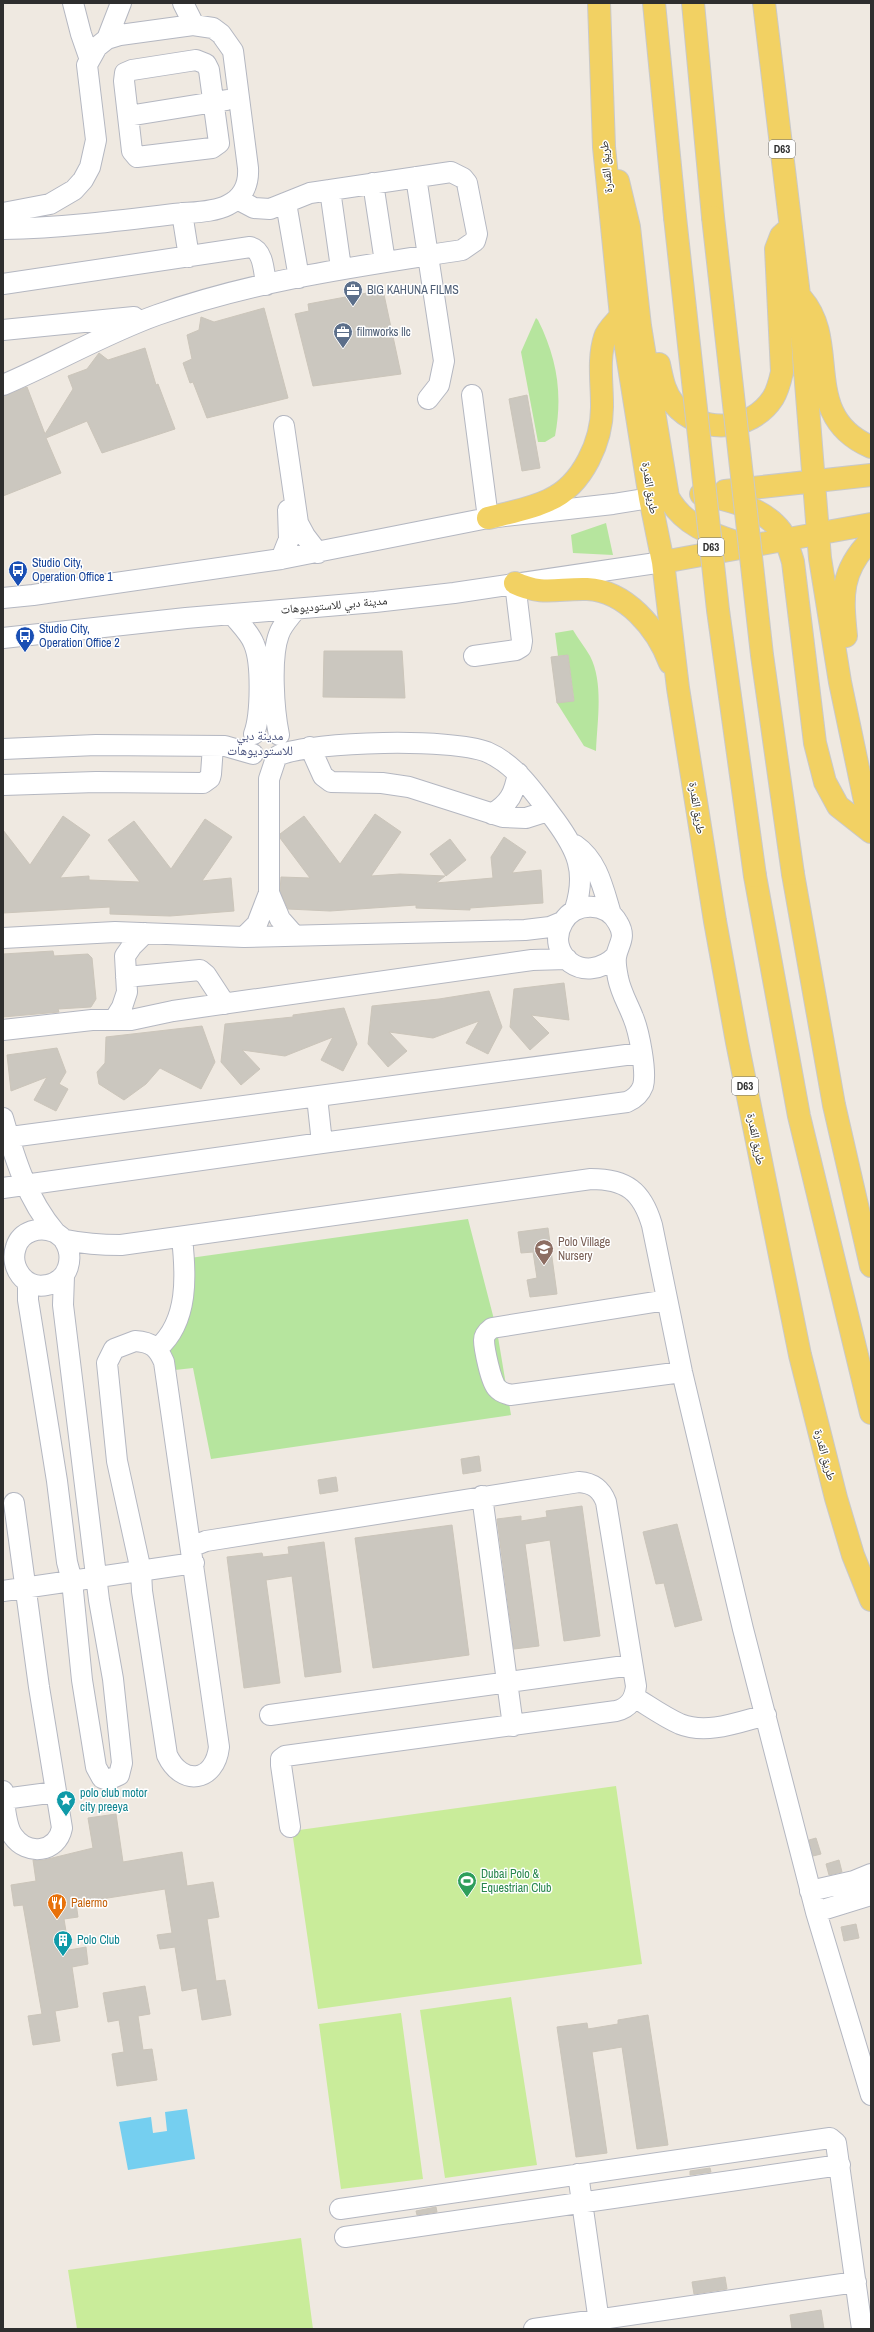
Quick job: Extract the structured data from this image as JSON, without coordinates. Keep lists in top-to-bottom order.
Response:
{
  "streets": {
    "main road": ["D63", "طريق القدرة"],
    "street": ["مدينة دبي للاستوديوهات"]
  },
  "crossings": [
    ["طريق القدرة", "مدينة دبي للاستوديوهات"]
  ],
  "districts": ["مدينة دبي للاستوديوهات"],
  "places": {
    "office": ["BIG KAHUNA FILMS", "filmworks llc"],
    "bus stop": ["Studio City, Operation Office 1", "Studio City, Operation Office 2"],
    "school or university": ["Polo Village Nursery"],
    "place": ["polo club motor city preeya"],
    "sports": ["Dubai Polo & Equestrian Club"],
    "restaurant": ["Palermo"],
    "building": ["Polo Club"]
  }
}
